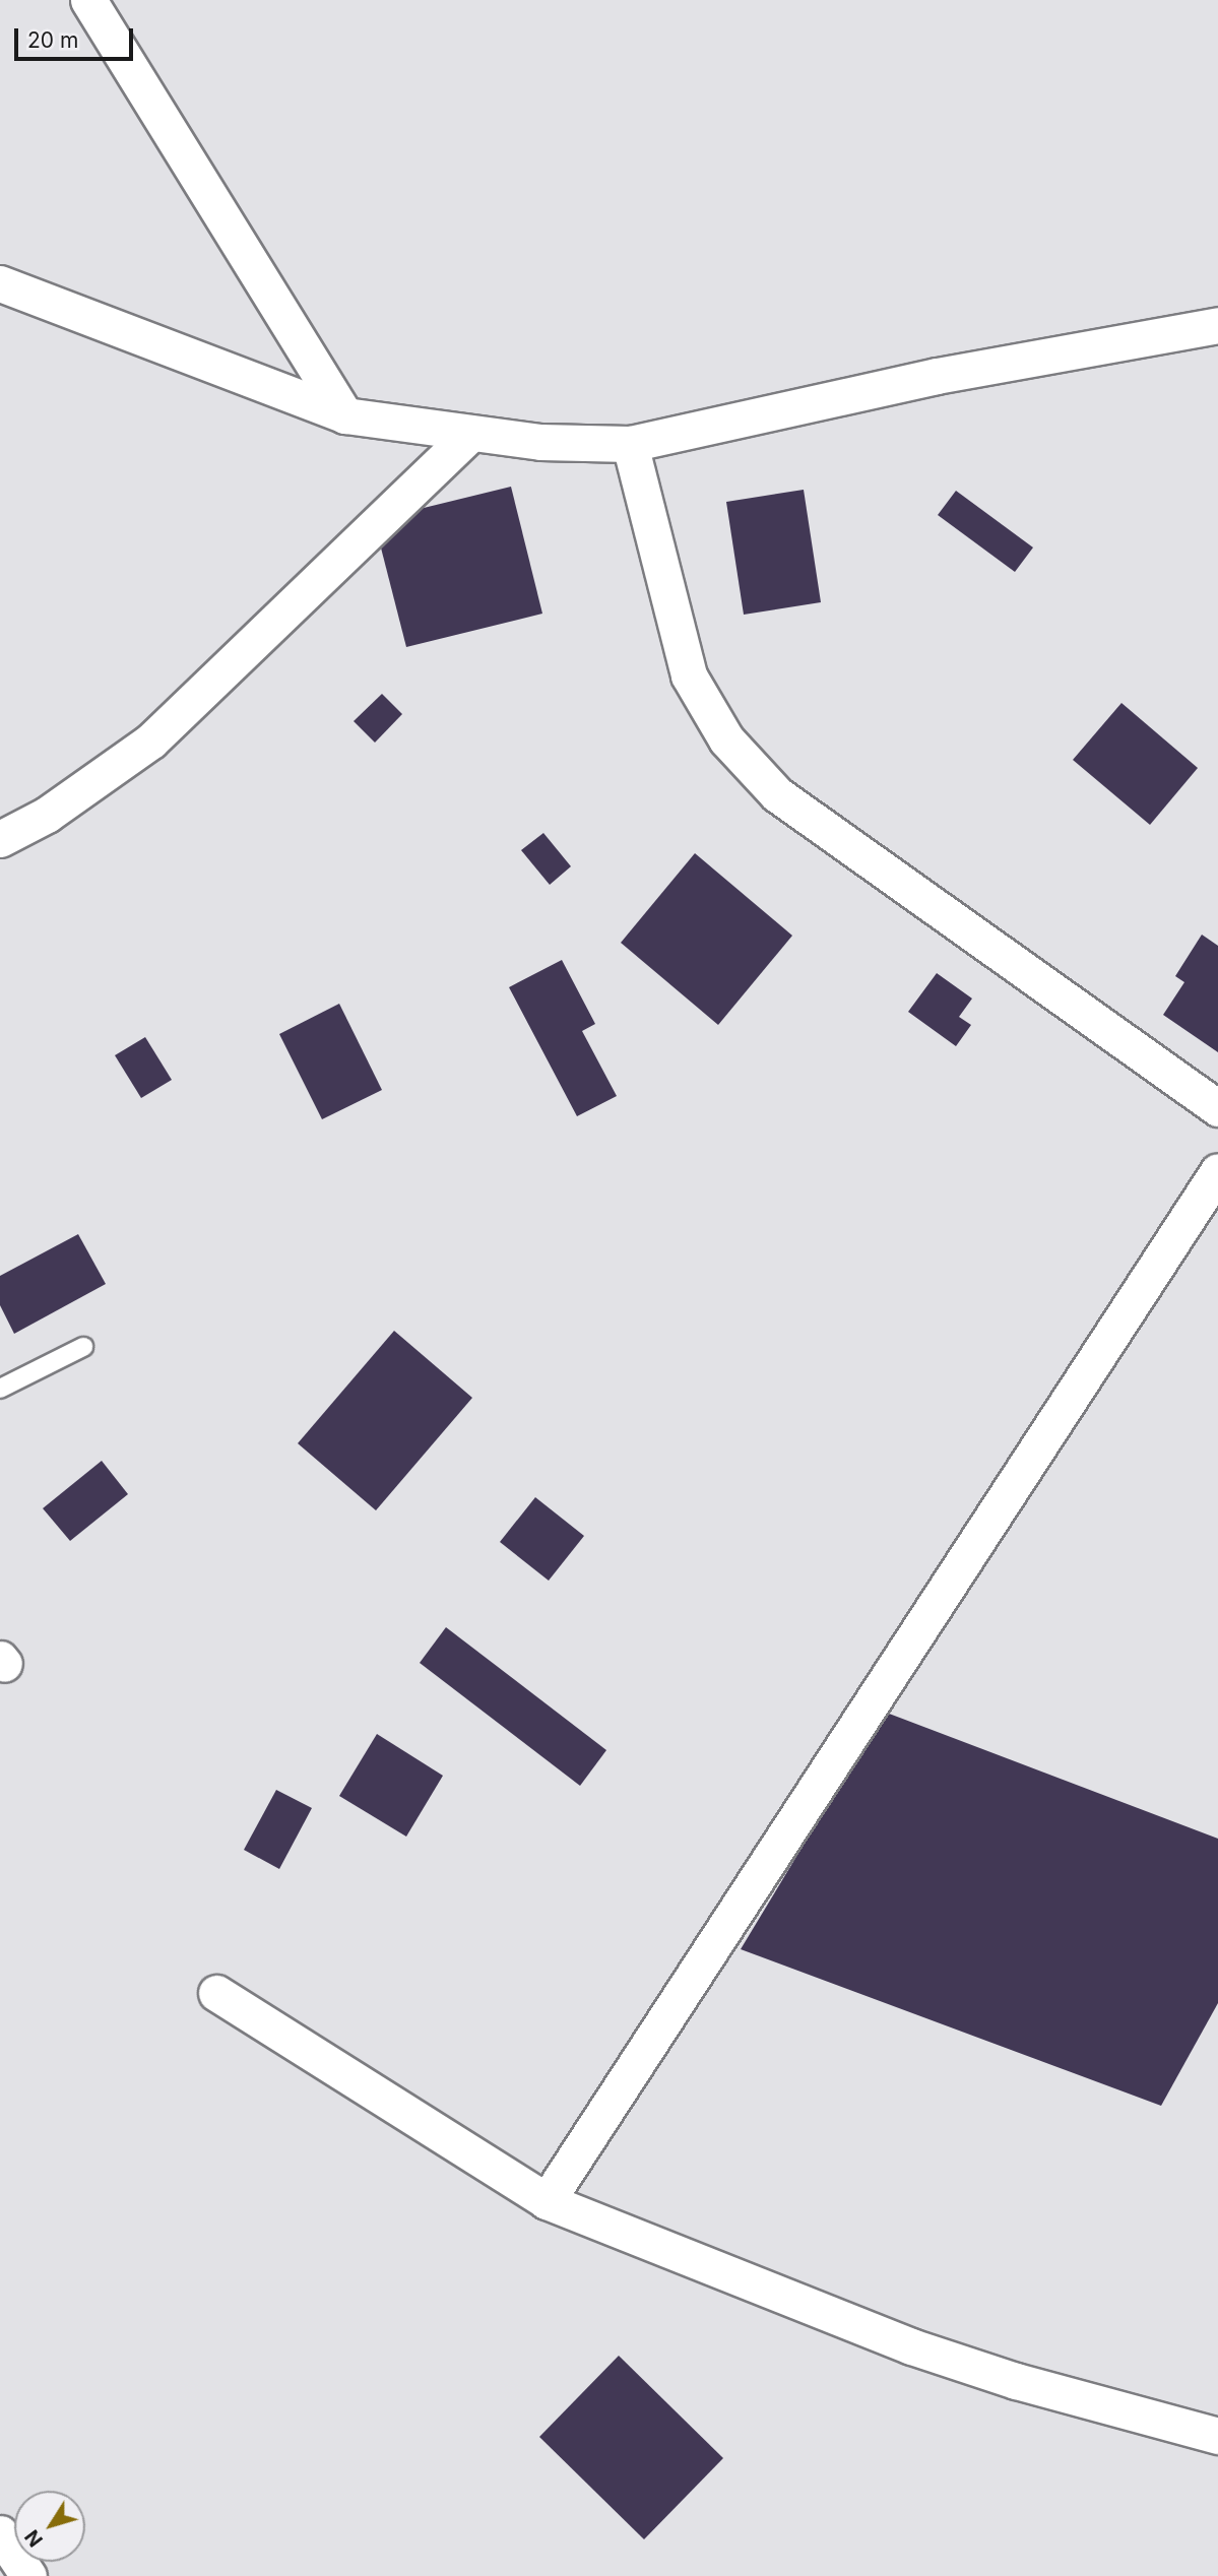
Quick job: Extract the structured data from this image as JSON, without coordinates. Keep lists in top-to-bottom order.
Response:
{
  "scale_bar": "20 m",
  "north": "bottom left"
}
